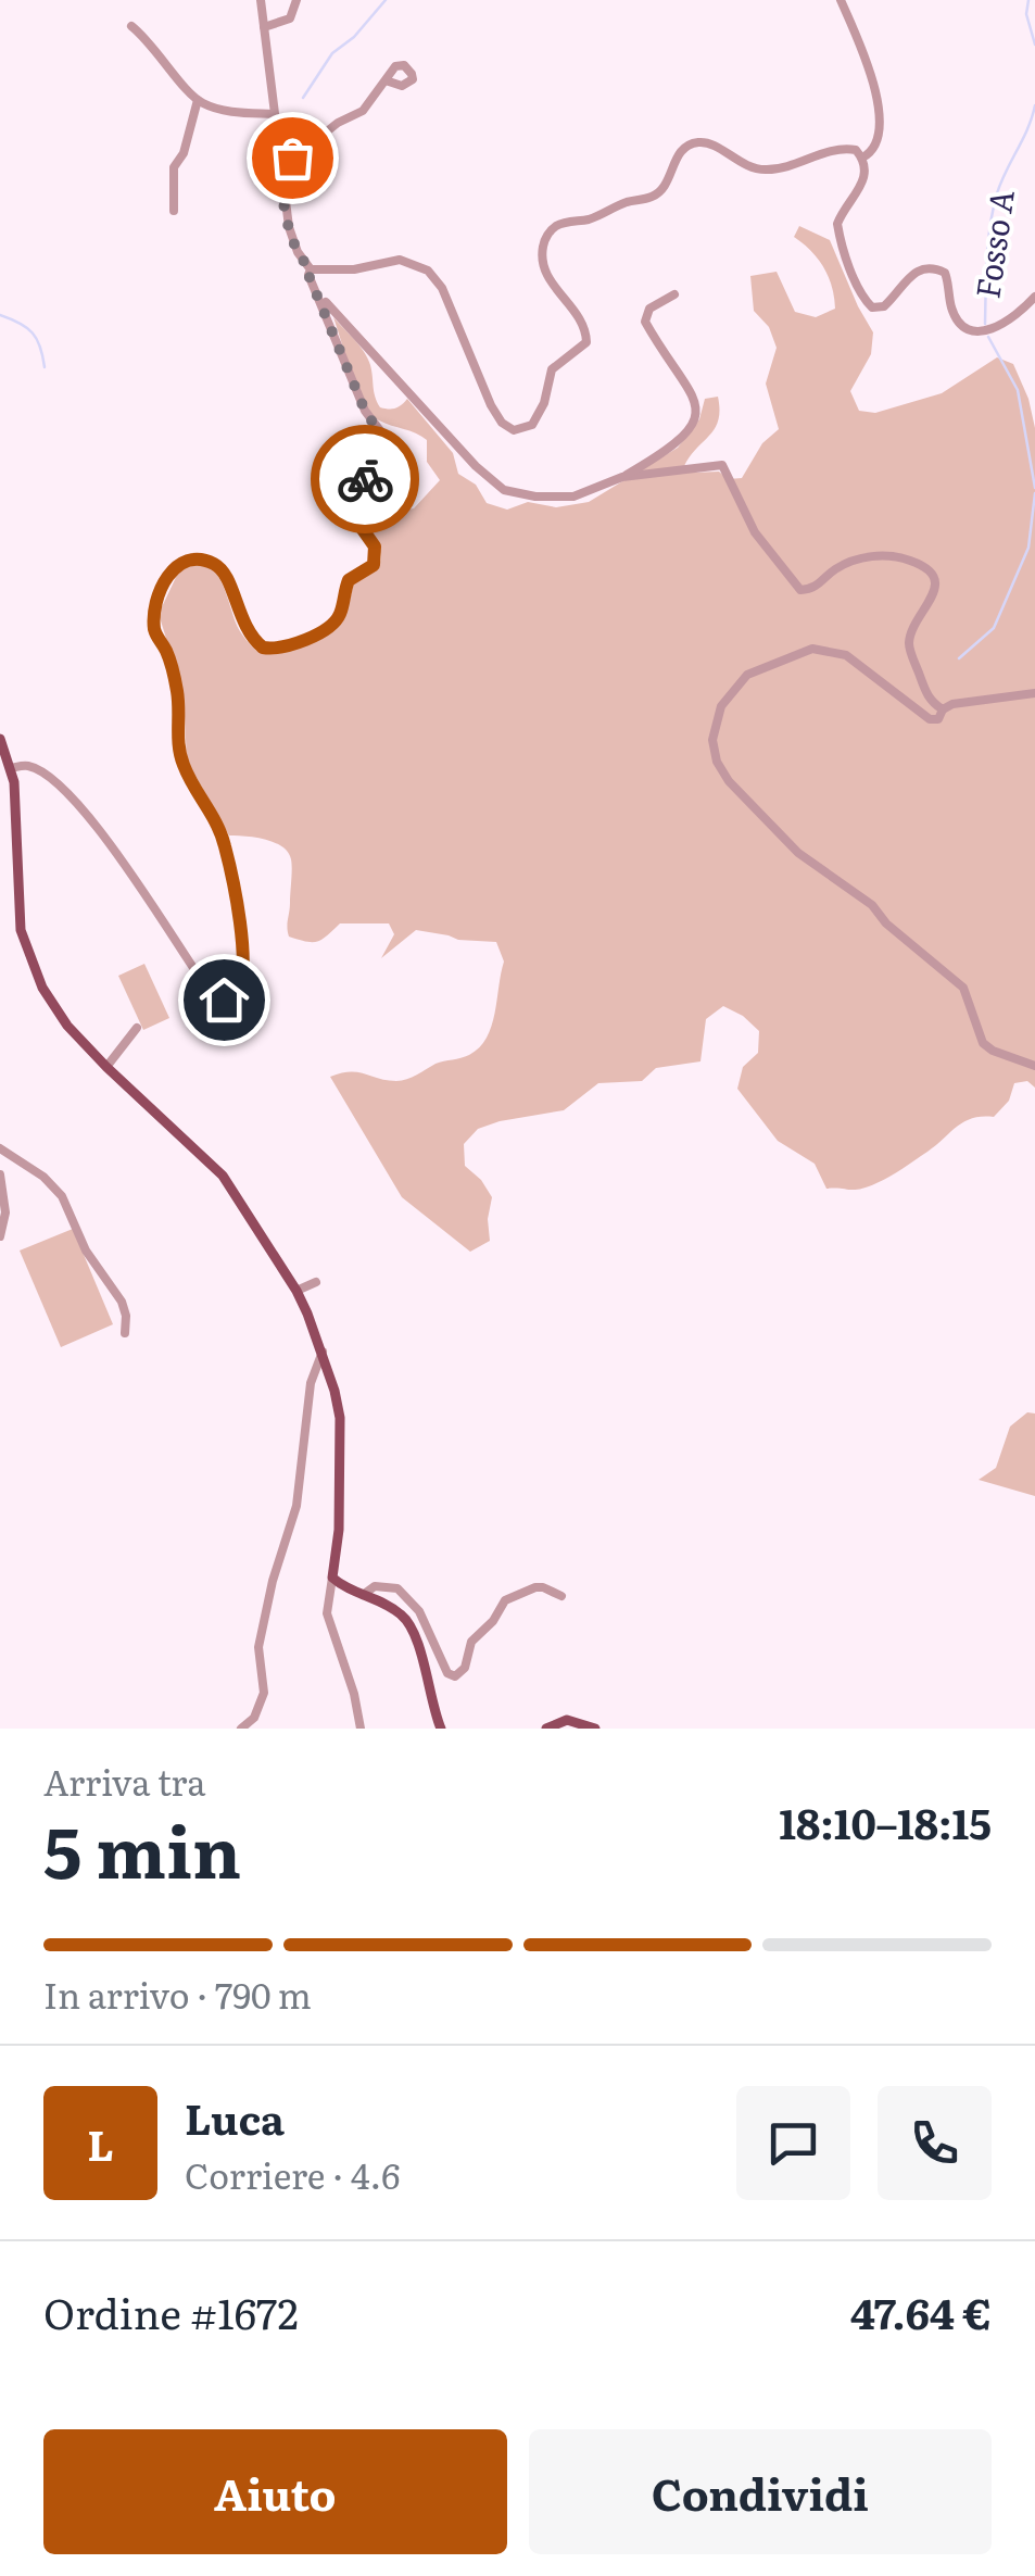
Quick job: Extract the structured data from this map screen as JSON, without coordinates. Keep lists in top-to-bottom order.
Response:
{
  "water": ["Fosso A"],
  "page": {
    "heading": ["5 min", "Arriva tra", "18:10–18:15"],
    "panel": [
      "Luca",
      "Corriere · 4.6",
      "Ordine #1672",
      "47.64 €"
    ],
    "bar": "In arrivo · 790 m",
    "round": "L",
    "buttons": ["Aiuto", "Condividi"]
  }
}
